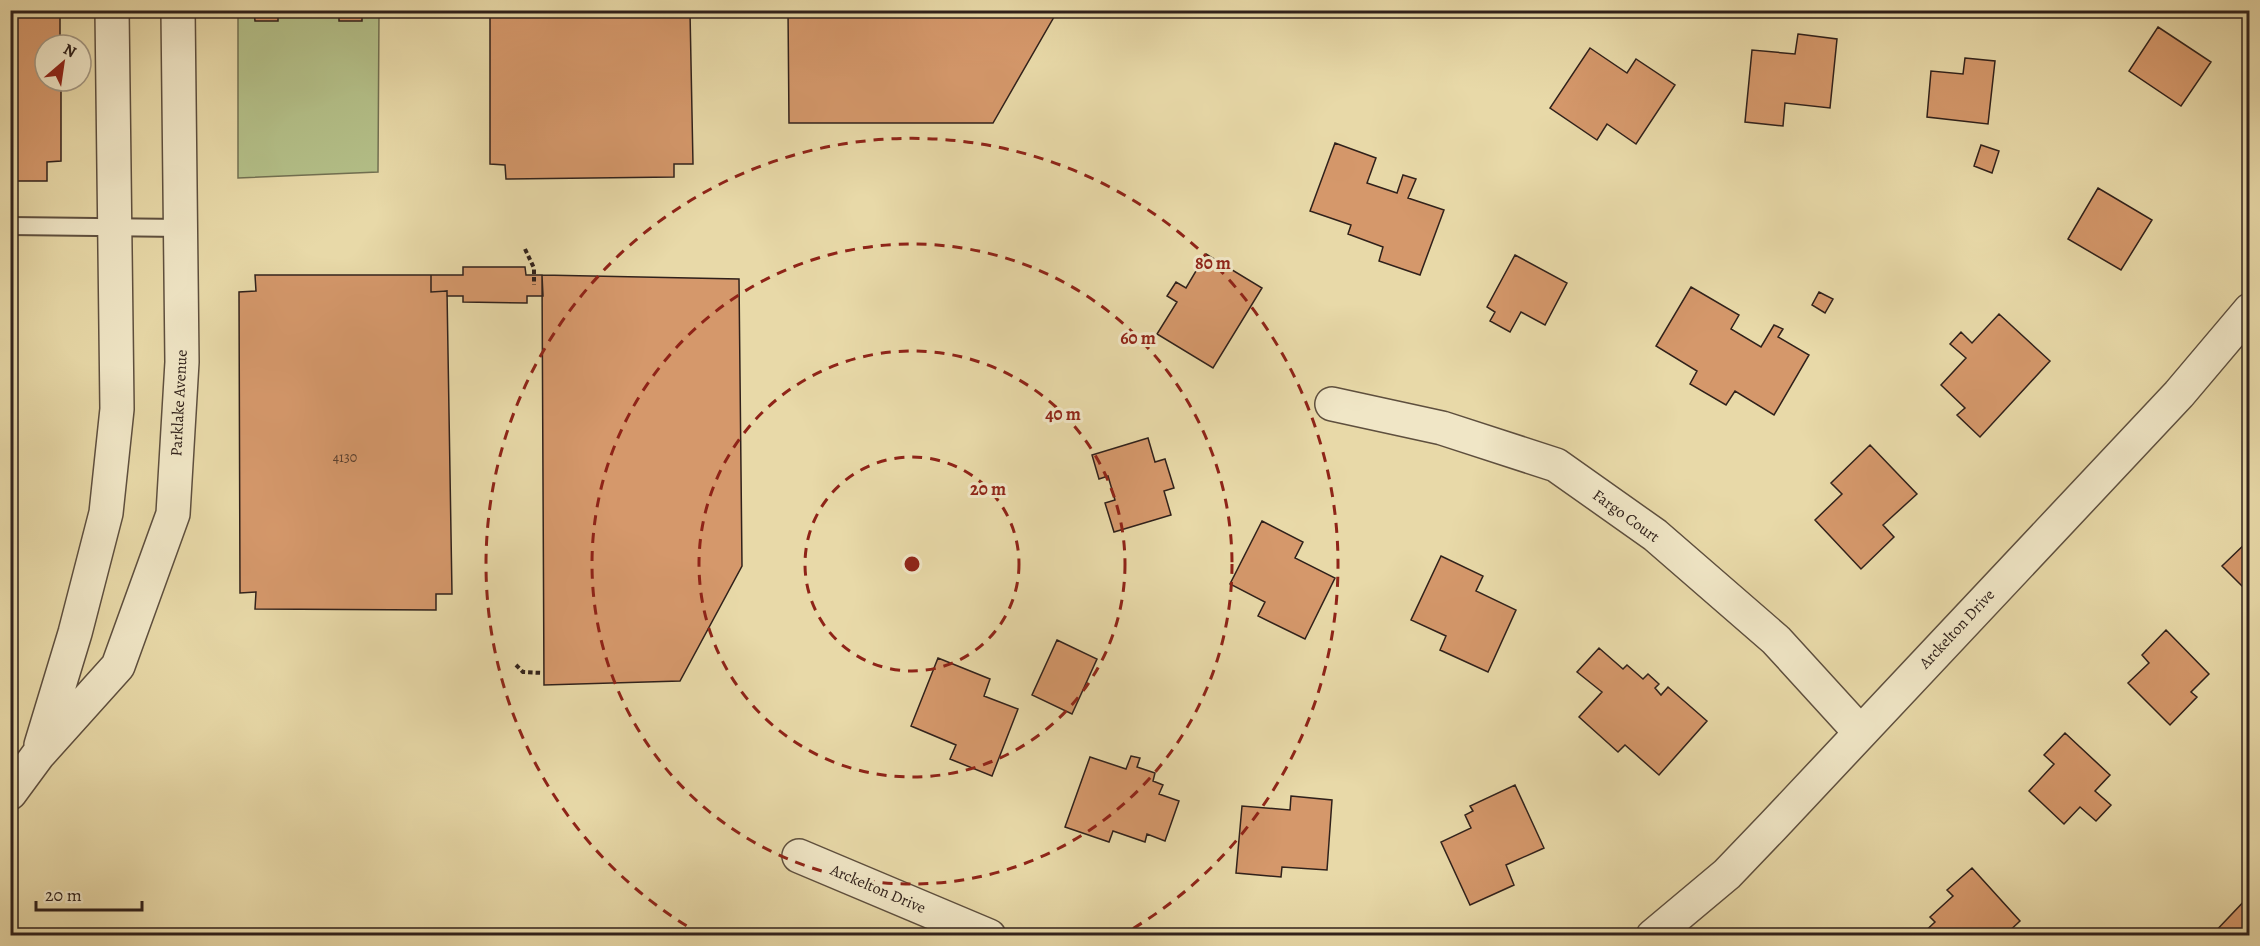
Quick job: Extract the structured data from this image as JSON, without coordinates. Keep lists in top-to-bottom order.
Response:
{
  "streets": {
    "street": ["Parklake Avenue", "Fargo Court", "Arckelton Drive"]
  },
  "crossings": [
    ["Fargo Court", "Arckelton Drive"]
  ],
  "house_numbers": ["4130"],
  "scale_bar": "20 m",
  "north": "top right",
  "rings": [
    "80 m",
    "60 m",
    "40 m",
    "20 m"
  ]
}
